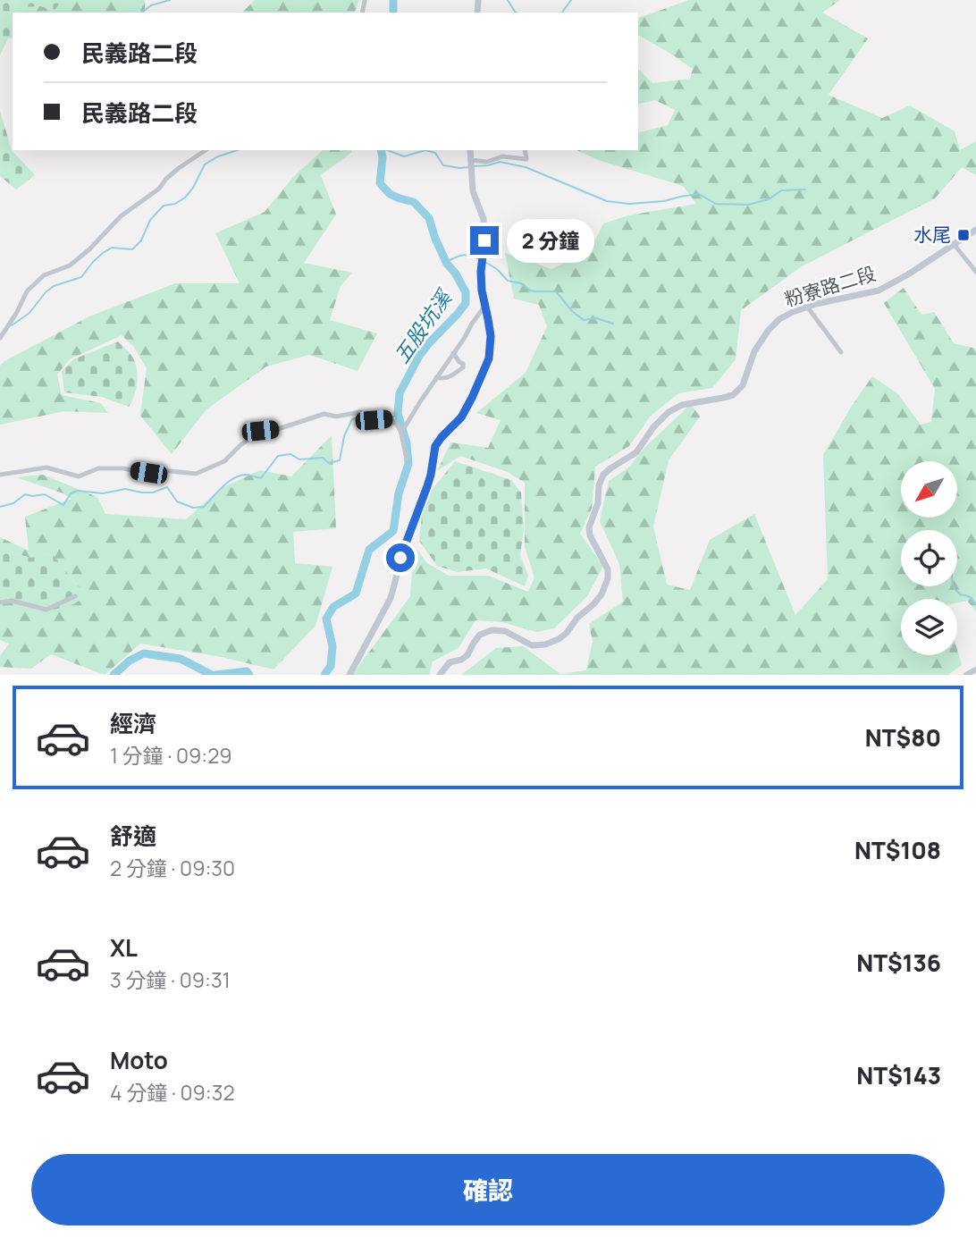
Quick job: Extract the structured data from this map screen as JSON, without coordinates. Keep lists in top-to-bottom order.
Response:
{
  "streets": {
    "main road": ["粉寮路二段"]
  },
  "water": ["五股坑溪"],
  "places": {
    "transit": ["水尾"]
  },
  "north": "bottom left",
  "page": {
    "banner": ["民義路二段", "民義路二段"],
    "bubble": "2 分鐘",
    "list": [
      {
        "name": "經濟",
        "note": "1 分鐘 · 09:29",
        "value": "NT$80"
      },
      {
        "name": "舒適",
        "note": "2 分鐘 · 09:30",
        "value": "NT$108"
      },
      {
        "name": "XL",
        "note": "3 分鐘 · 09:31",
        "value": "NT$136"
      },
      {
        "name": "Moto",
        "note": "4 分鐘 · 09:32",
        "value": "NT$143"
      }
    ],
    "buttons": "確認"
  }
}
